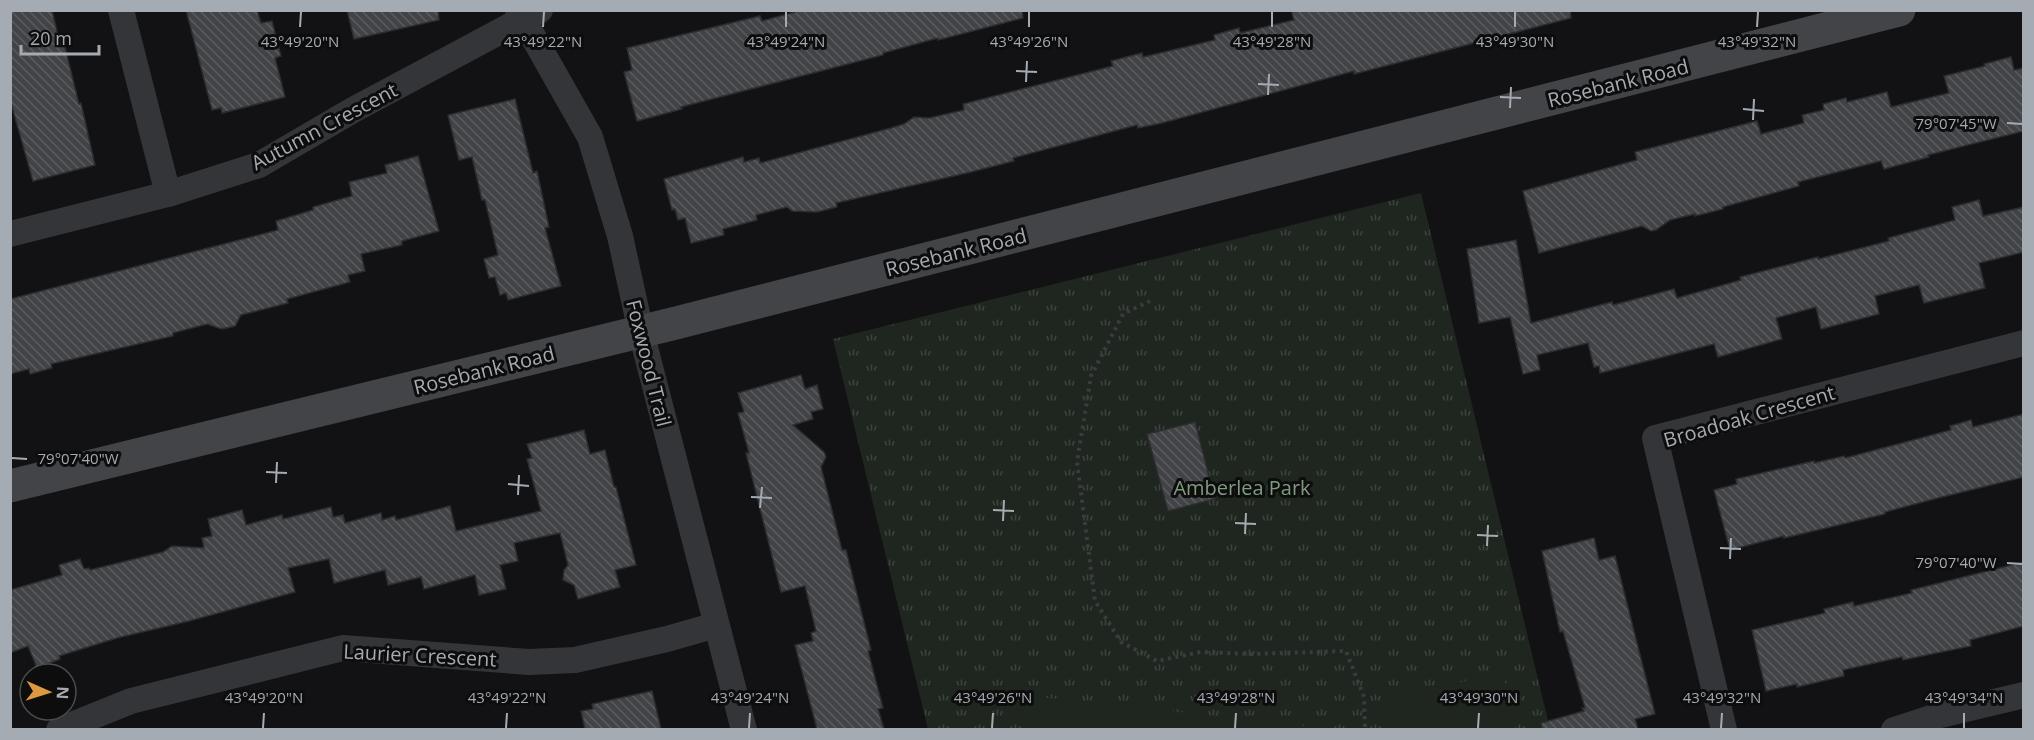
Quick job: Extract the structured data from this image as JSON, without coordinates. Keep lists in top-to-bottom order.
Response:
{
  "streets": {
    "street": [
      "Rosebank Road",
      "Autumn Crescent",
      "Foxwood Trail",
      "Broadoak Crescent",
      "Laurier Crescent"
    ]
  },
  "crossings": [
    ["Rosebank Road", "Foxwood Trail"],
    ["Autumn Crescent", "Foxwood Trail"],
    ["Foxwood Trail", "Laurier Crescent"]
  ],
  "parks": ["Amberlea Park"],
  "scale_bar": "20 m",
  "north": "right",
  "coordinates": [
    "43°49'20\"N",
    "43°49'22\"N",
    "43°49'24\"N",
    "43°49'26\"N",
    "43°49'28\"N",
    "43°49'30\"N",
    "43°49'32\"N",
    "79°07'45\"W",
    "79°07'40\"W",
    "43°49'34\"N"
  ]
}
